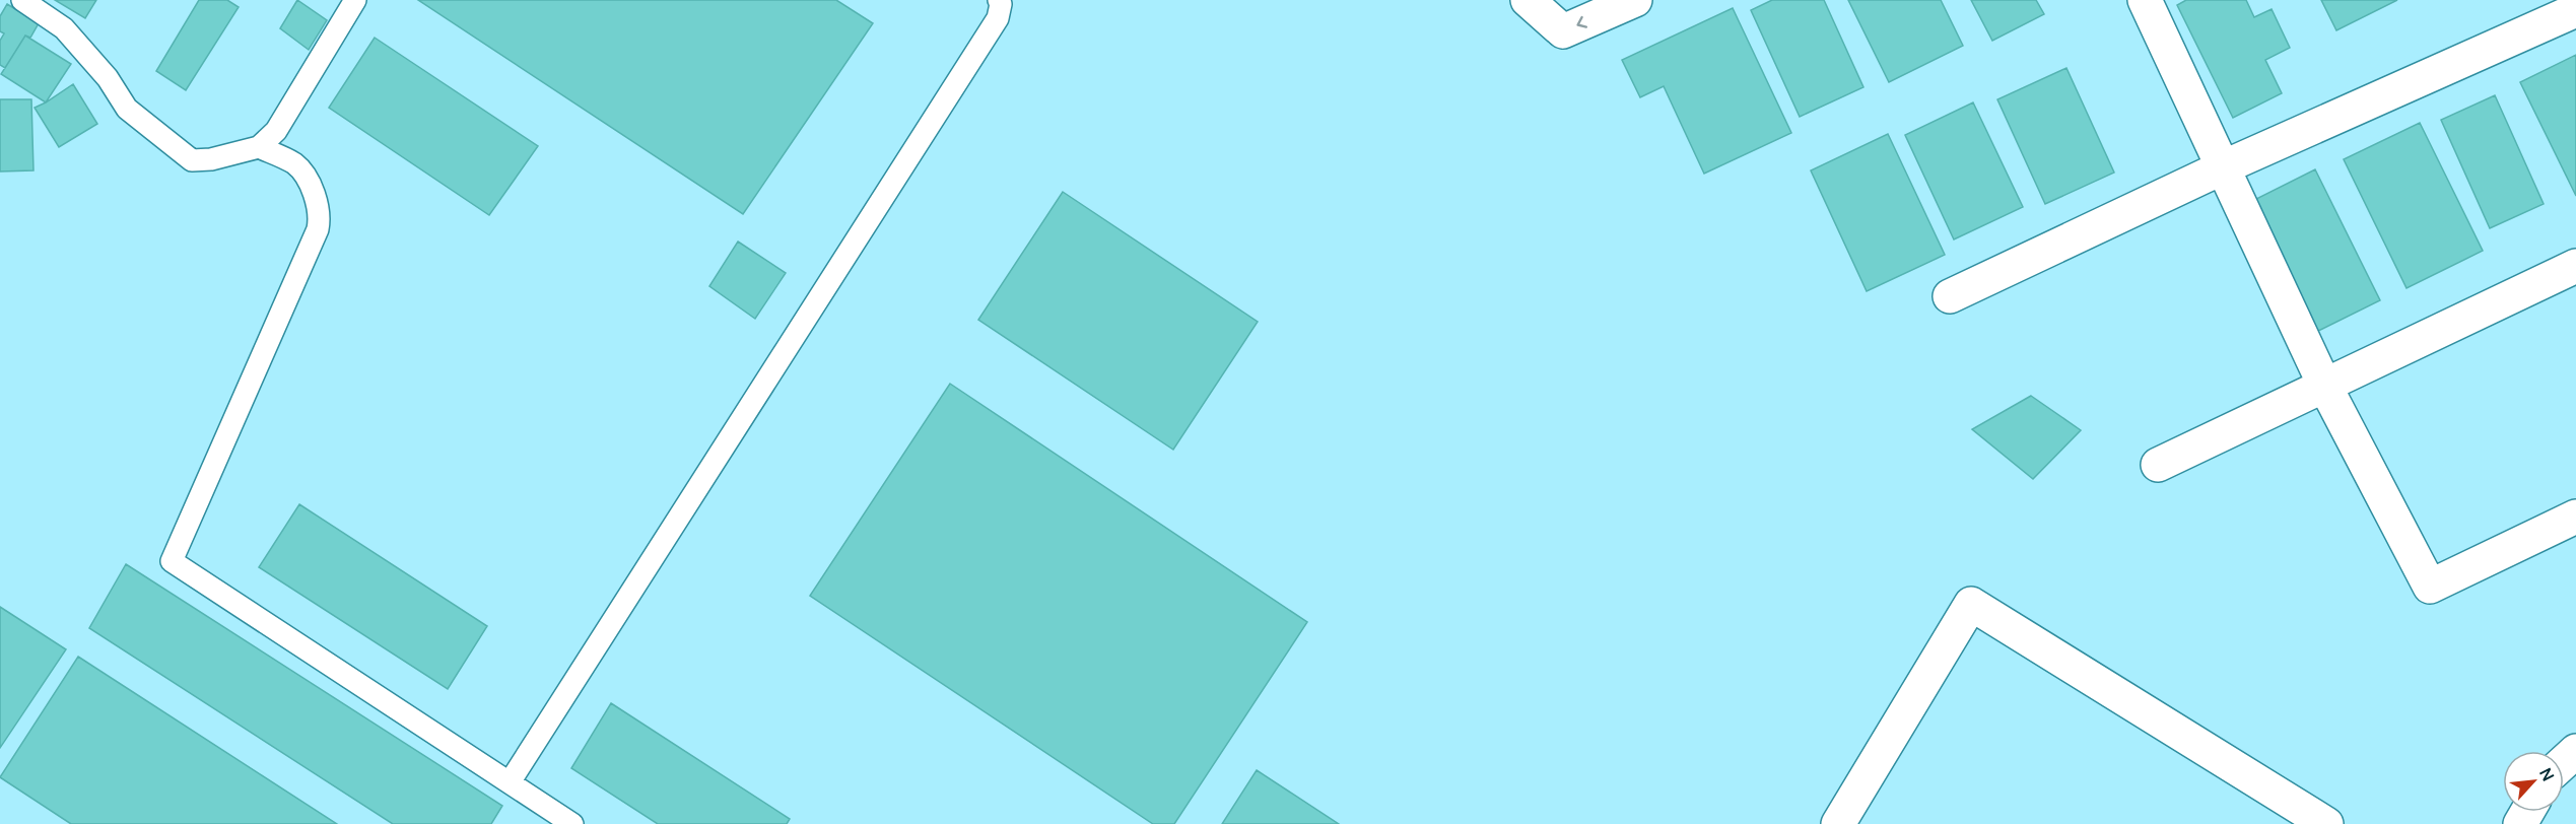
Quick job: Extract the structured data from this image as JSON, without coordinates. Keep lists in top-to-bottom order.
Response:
{
  "north": "top right"
}
